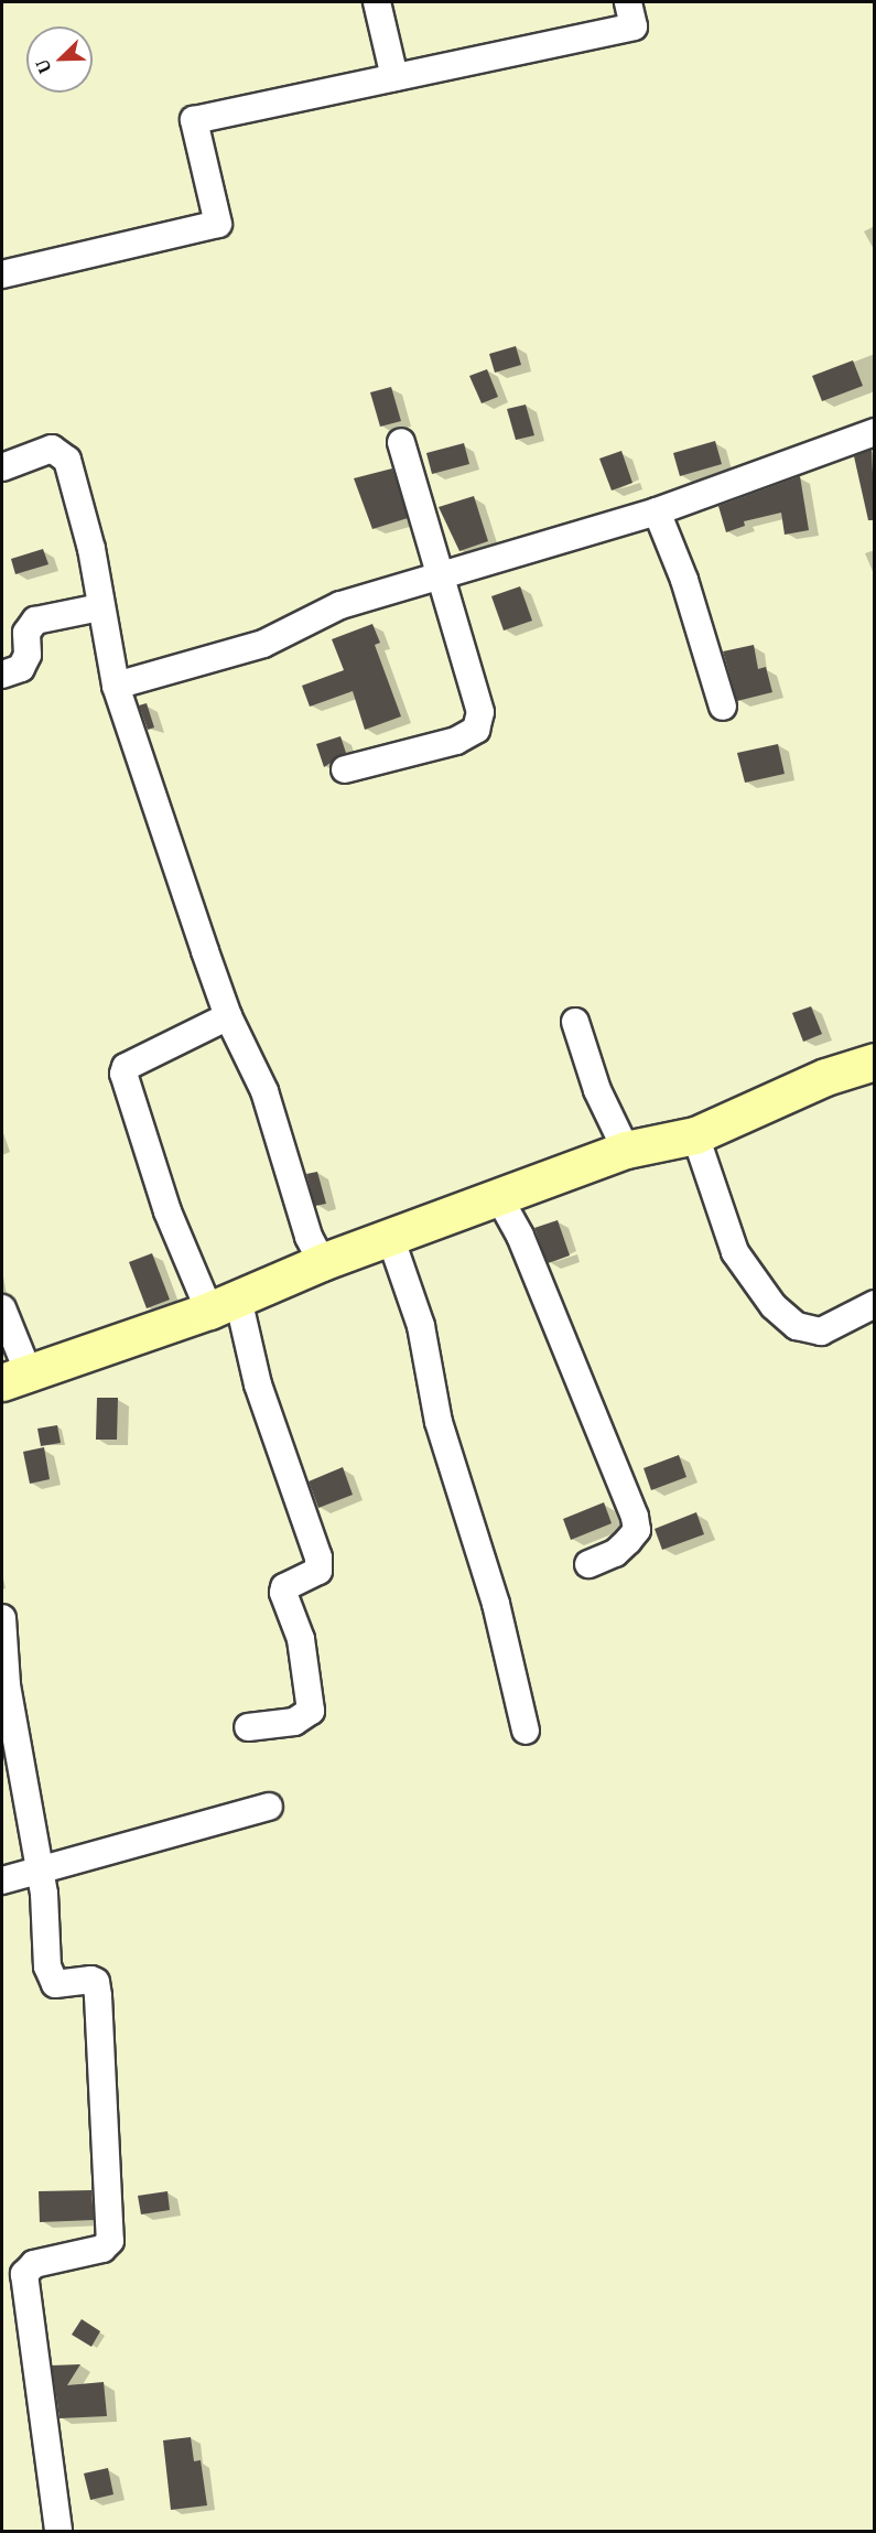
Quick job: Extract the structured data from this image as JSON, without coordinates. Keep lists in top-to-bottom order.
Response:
{
  "north": "bottom left"
}
